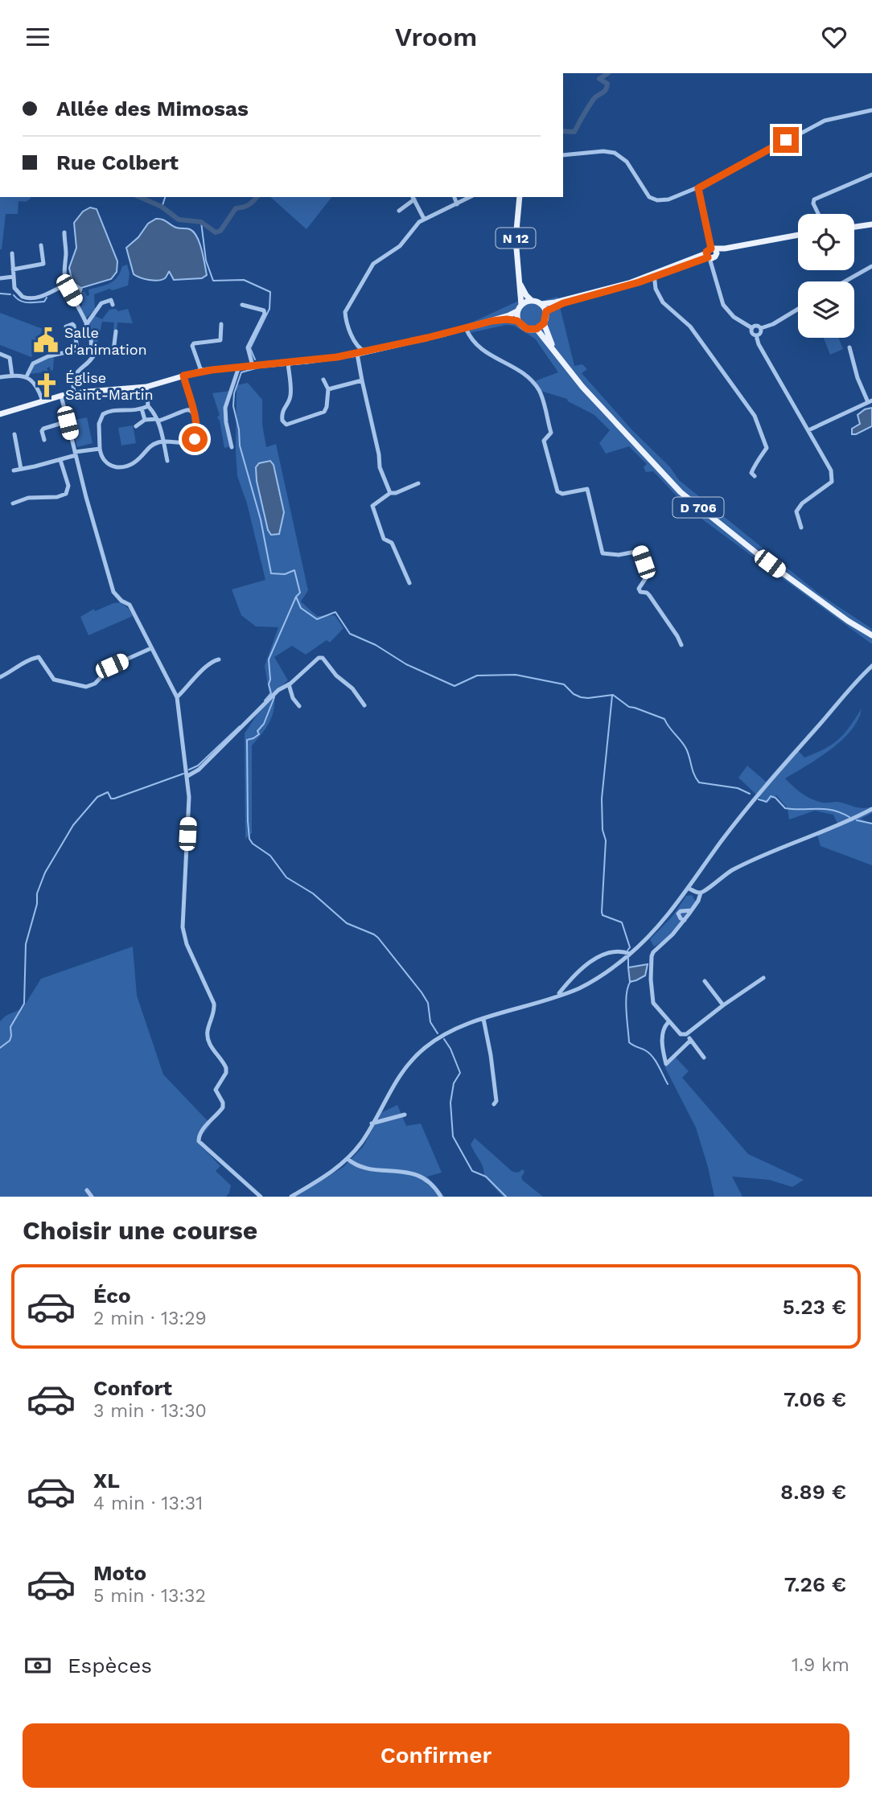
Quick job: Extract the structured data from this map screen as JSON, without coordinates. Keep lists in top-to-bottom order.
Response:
{
  "streets": {
    "main road": ["N 12", "D 706"]
  },
  "crossings": [
    ["N 12", "D 706"]
  ],
  "places": {
    "public building": ["Salle d'animation"],
    "church": ["Église Saint-Martin"]
  },
  "page": {
    "header": "Vroom",
    "banner": ["Allée des Mimosas", "Rue Colbert"],
    "heading": "Choisir une course",
    "list": [
      {
        "name": "Éco",
        "note": "2 min · 13:29",
        "value": "5.23 €"
      },
      {
        "name": "Confort",
        "note": "3 min · 13:30",
        "value": "7.06 €"
      },
      {
        "name": "XL",
        "note": "4 min · 13:31",
        "value": "8.89 €"
      },
      {
        "name": "Moto",
        "note": "5 min · 13:32",
        "value": "7.26 €"
      }
    ],
    "pay": ["Espèces", "1.9 km"],
    "buttons": "Confirmer"
  }
}
